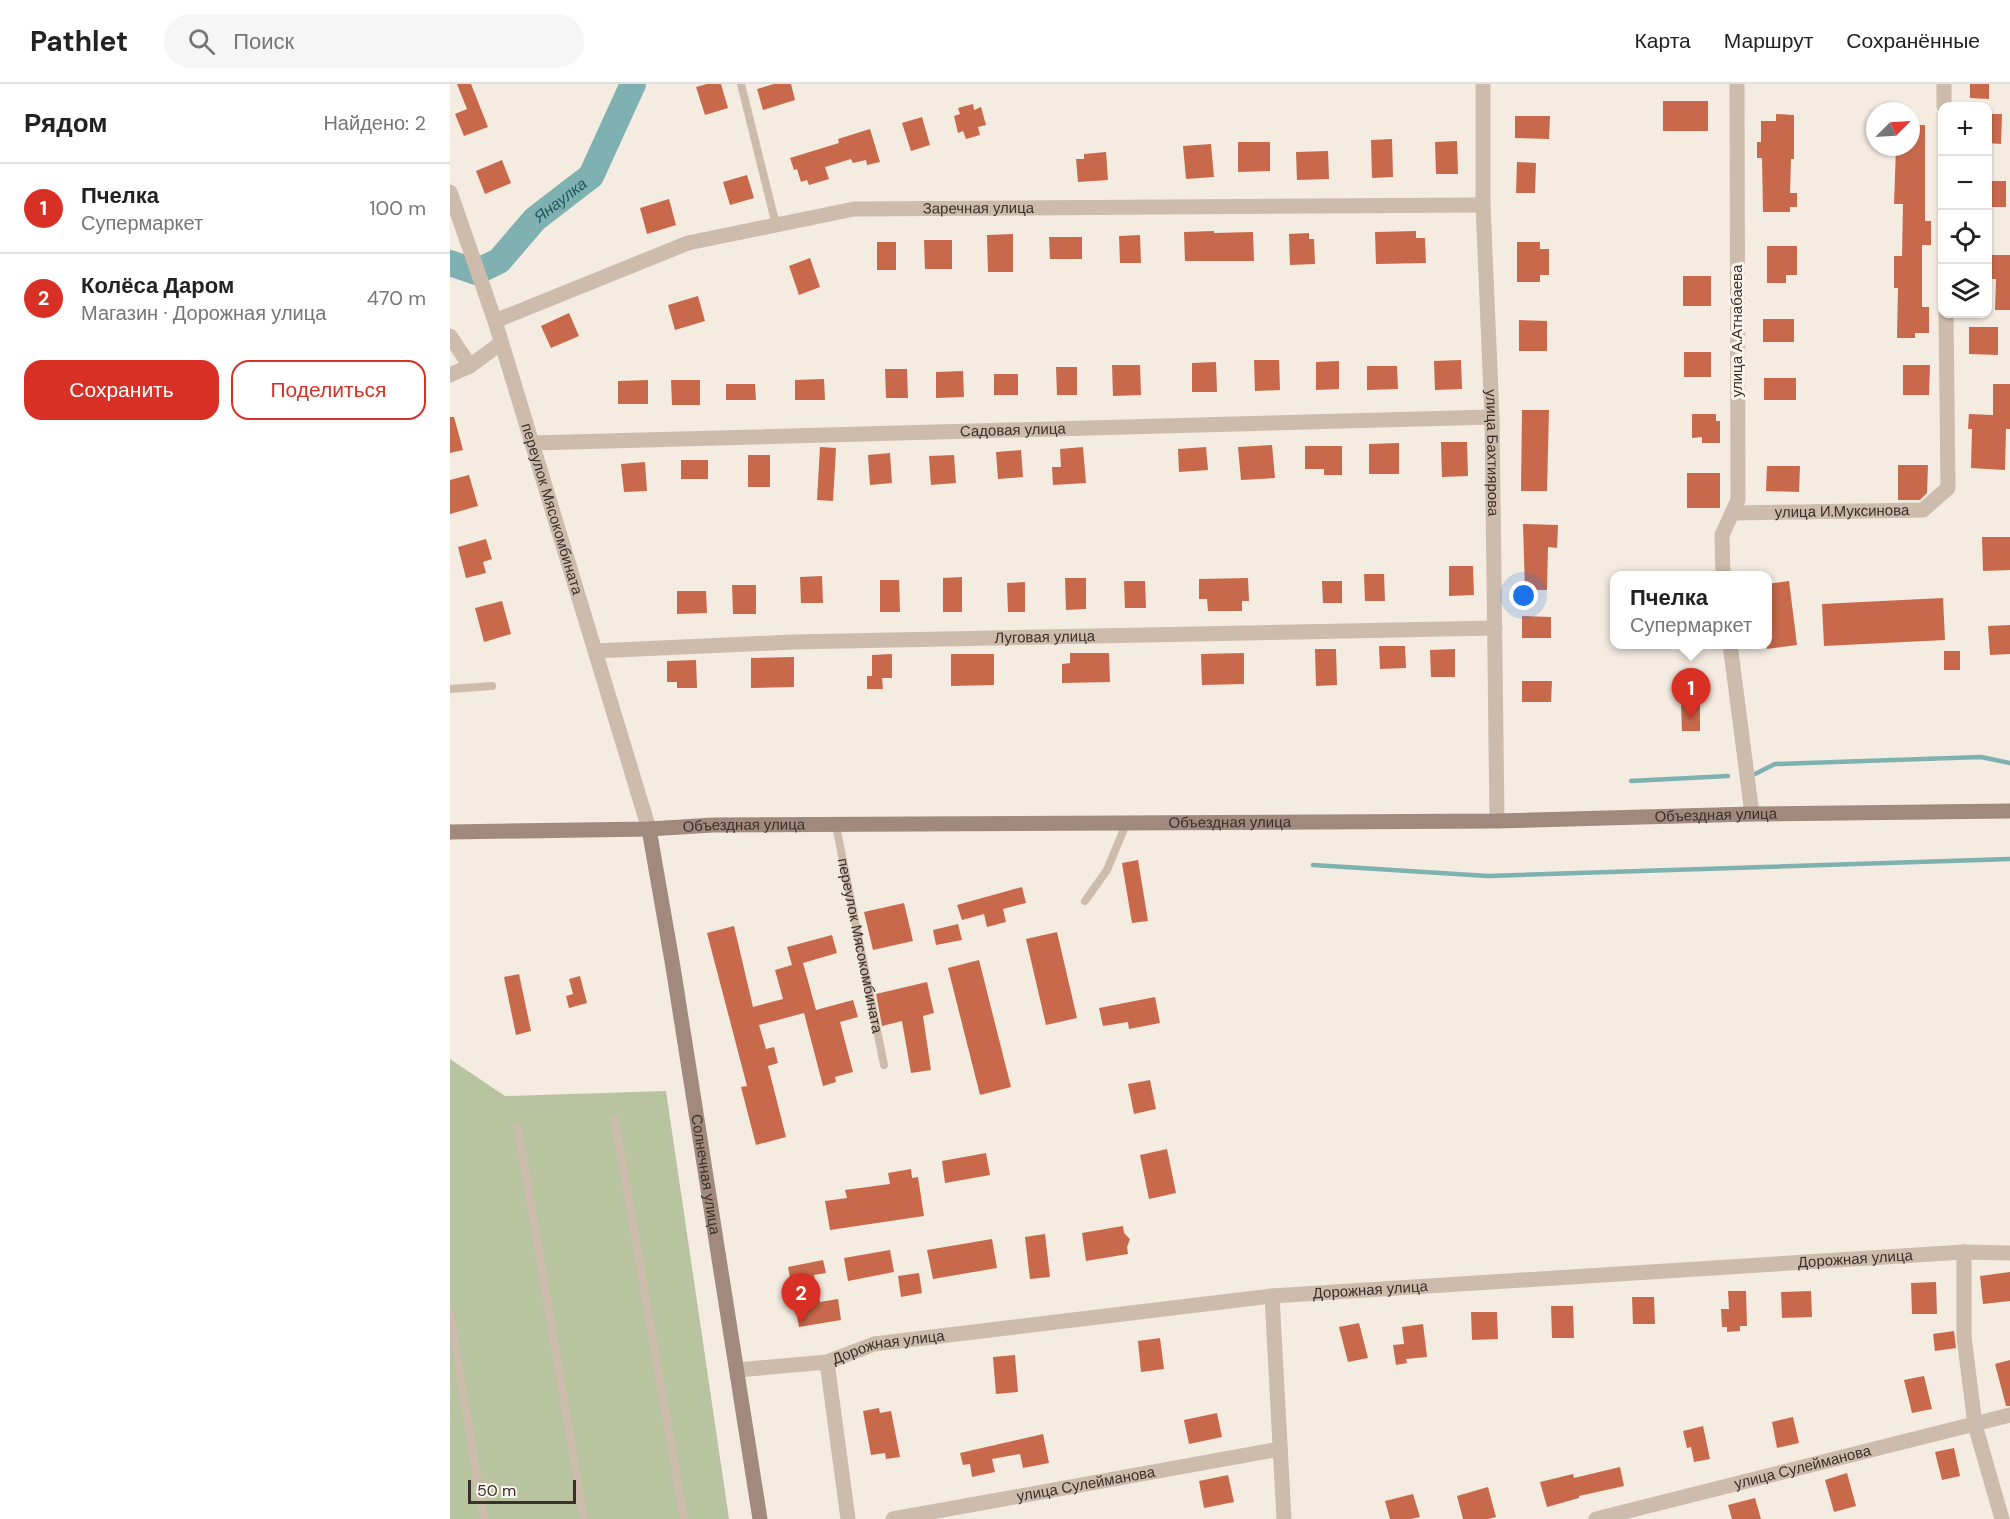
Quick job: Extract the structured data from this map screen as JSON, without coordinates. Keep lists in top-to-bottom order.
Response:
{
  "streets": {
    "main road": ["Объездная улица", "Солнечная улица"],
    "street": [
      "Заречная улица",
      "улица А.Атнабаева",
      "Садовая улица",
      "улица Бахтиярова",
      "переулок Мясокомбината",
      "улица И.Муксинова",
      "Луговая улица",
      "Дорожная улица",
      "улица Сулейманова"
    ]
  },
  "crossings": [
    ["Заречная улица", "улица Бахтиярова"],
    ["Заречная улица", "переулок Мясокомбината"],
    ["улица А.Атнабаева", "улица И.Муксинова"],
    ["Садовая улица", "улица Бахтиярова"],
    ["Садовая улица", "переулок Мясокомбината"],
    ["улица Бахтиярова", "Луговая улица"],
    ["улица Бахтиярова", "Объездная улица"],
    ["переулок Мясокомбината", "Луговая улица"],
    ["переулок Мясокомбината", "Объездная улица"],
    ["переулок Мясокомбината", "Солнечная улица"],
    ["Объездная улица", "Солнечная улица"],
    ["Солнечная улица", "Дорожная улица"]
  ],
  "water": ["Янаулка"],
  "scale_bar": "50 m",
  "north": "top right",
  "page": {
    "header": "Pathlet",
    "search": "Поиск",
    "nav": ["Карта", "Маршрут", "Сохранённые"],
    "heading": ["Рядом", "Найдено: 2"],
    "map_buttons": ["+", "−"],
    "list": [
      {
        "mark": "1",
        "name": "Пчелка",
        "note": "Супермаркет",
        "value": "100 m"
      },
      {
        "mark": "2",
        "name": "Колёса Даром",
        "note": "Магазин · Дорожная улица",
        "value": "470 m"
      }
    ],
    "buttons": ["Сохранить", "Поделиться"],
    "popup": ["Пчелка", "Супермаркет"],
    "pins": ["1", "2"],
    "scale": "50 m"
  }
}
